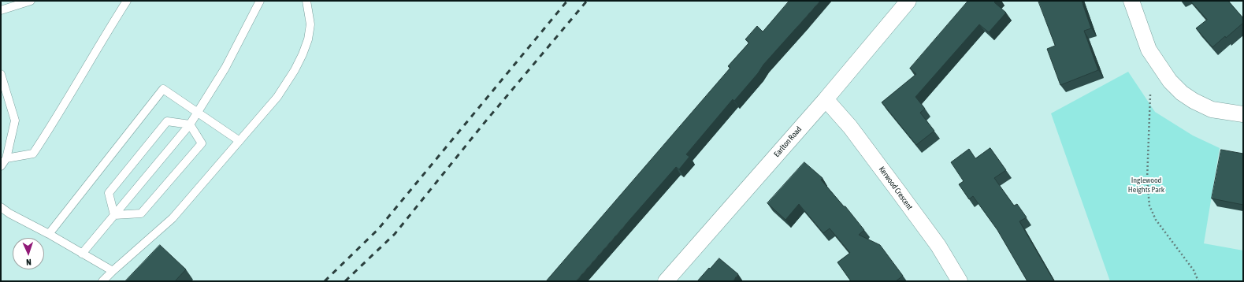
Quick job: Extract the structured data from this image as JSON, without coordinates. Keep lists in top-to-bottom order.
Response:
{
  "streets": {
    "street": ["Earlton Road", "Kerwood Crescent"]
  },
  "crossings": [
    ["Earlton Road", "Kerwood Crescent"]
  ],
  "parks": ["Inglewood Heights Park"],
  "north": "bottom"
}
